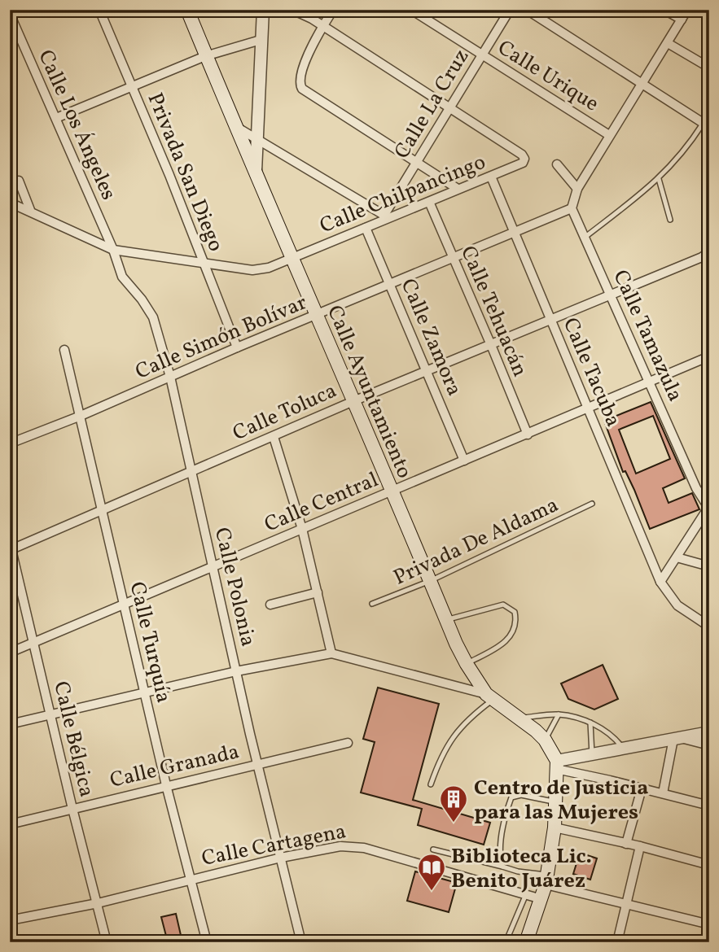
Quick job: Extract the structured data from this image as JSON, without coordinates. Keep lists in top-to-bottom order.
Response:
{
  "streets": {
    "main road": ["Calle Ayuntamiento"],
    "street": [
      "Calle Urique",
      "Calle La Cruz",
      "Calle Los Ángeles",
      "Privada San Diego",
      "Calle Chilpancingo",
      "Calle Tehuacán",
      "Calle Tamazula",
      "Calle Simón Bolívar",
      "Calle Zamora",
      "Calle Tacuba",
      "Calle Toluca",
      "Calle Central",
      "Calle Polonia",
      "Calle Turquía",
      "Calle Bélgica",
      "Calle Granada",
      "Calle Cartagena"
    ],
    "lane": ["Privada De Aldama"]
  },
  "crossings": [
    ["Calle Urique", "Calle La Cruz"],
    ["Calle La Cruz", "Calle Chilpancingo"],
    ["Calle Los Ángeles", "Calle Chilpancingo"],
    ["Calle Los Ángeles", "Calle Polonia"],
    ["Privada San Diego", "Calle Chilpancingo"],
    ["Privada San Diego", "Calle Simón Bolívar"],
    ["Calle Chilpancingo", "Calle Tehuacán"],
    ["Calle Chilpancingo", "Calle Zamora"],
    ["Calle Chilpancingo", "Calle Tacuba"],
    ["Calle Chilpancingo", "Calle Ayuntamiento"],
    ["Calle Chilpancingo", "Calle Polonia"],
    ["Calle Tehuacán", "Calle Simón Bolívar"],
    ["Calle Tehuacán", "Calle Toluca"],
    ["Calle Tehuacán", "Calle Central"],
    ["Calle Tamazula", "Calle Simón Bolívar"],
    ["Calle Tamazula", "Calle Toluca"],
    ["Calle Tamazula", "Calle Central"],
    ["Calle Simón Bolívar", "Calle Zamora"],
    ["Calle Simón Bolívar", "Calle Tacuba"],
    ["Calle Simón Bolívar", "Calle Ayuntamiento"],
    ["Calle Simón Bolívar", "Calle Polonia"],
    ["Calle Simón Bolívar", "Calle Turquía"],
    ["Calle Zamora", "Calle Toluca"],
    ["Calle Zamora", "Calle Central"],
    ["Calle Tacuba", "Calle Toluca"],
    ["Calle Tacuba", "Calle Central"],
    ["Calle Ayuntamiento", "Calle Toluca"],
    ["Calle Ayuntamiento", "Calle Central"],
    ["Calle Ayuntamiento", "Privada De Aldama"],
    ["Calle Toluca", "Calle Polonia"],
    ["Calle Toluca", "Calle Turquía"],
    ["Calle Toluca", "Calle Bélgica"],
    ["Calle Central", "Calle Polonia"],
    ["Calle Central", "Calle Turquía"],
    ["Calle Central", "Calle Bélgica"],
    ["Calle Polonia", "Calle Granada"],
    ["Calle Polonia", "Calle Cartagena"],
    ["Calle Turquía", "Calle Granada"],
    ["Calle Turquía", "Calle Cartagena"],
    ["Calle Bélgica", "Calle Granada"],
    ["Calle Bélgica", "Calle Cartagena"]
  ],
  "places": {
    "building": ["Centro de Justicia para las Mujeres"],
    "library": ["Biblioteca Lic. Benito Juárez"]
  }
}
